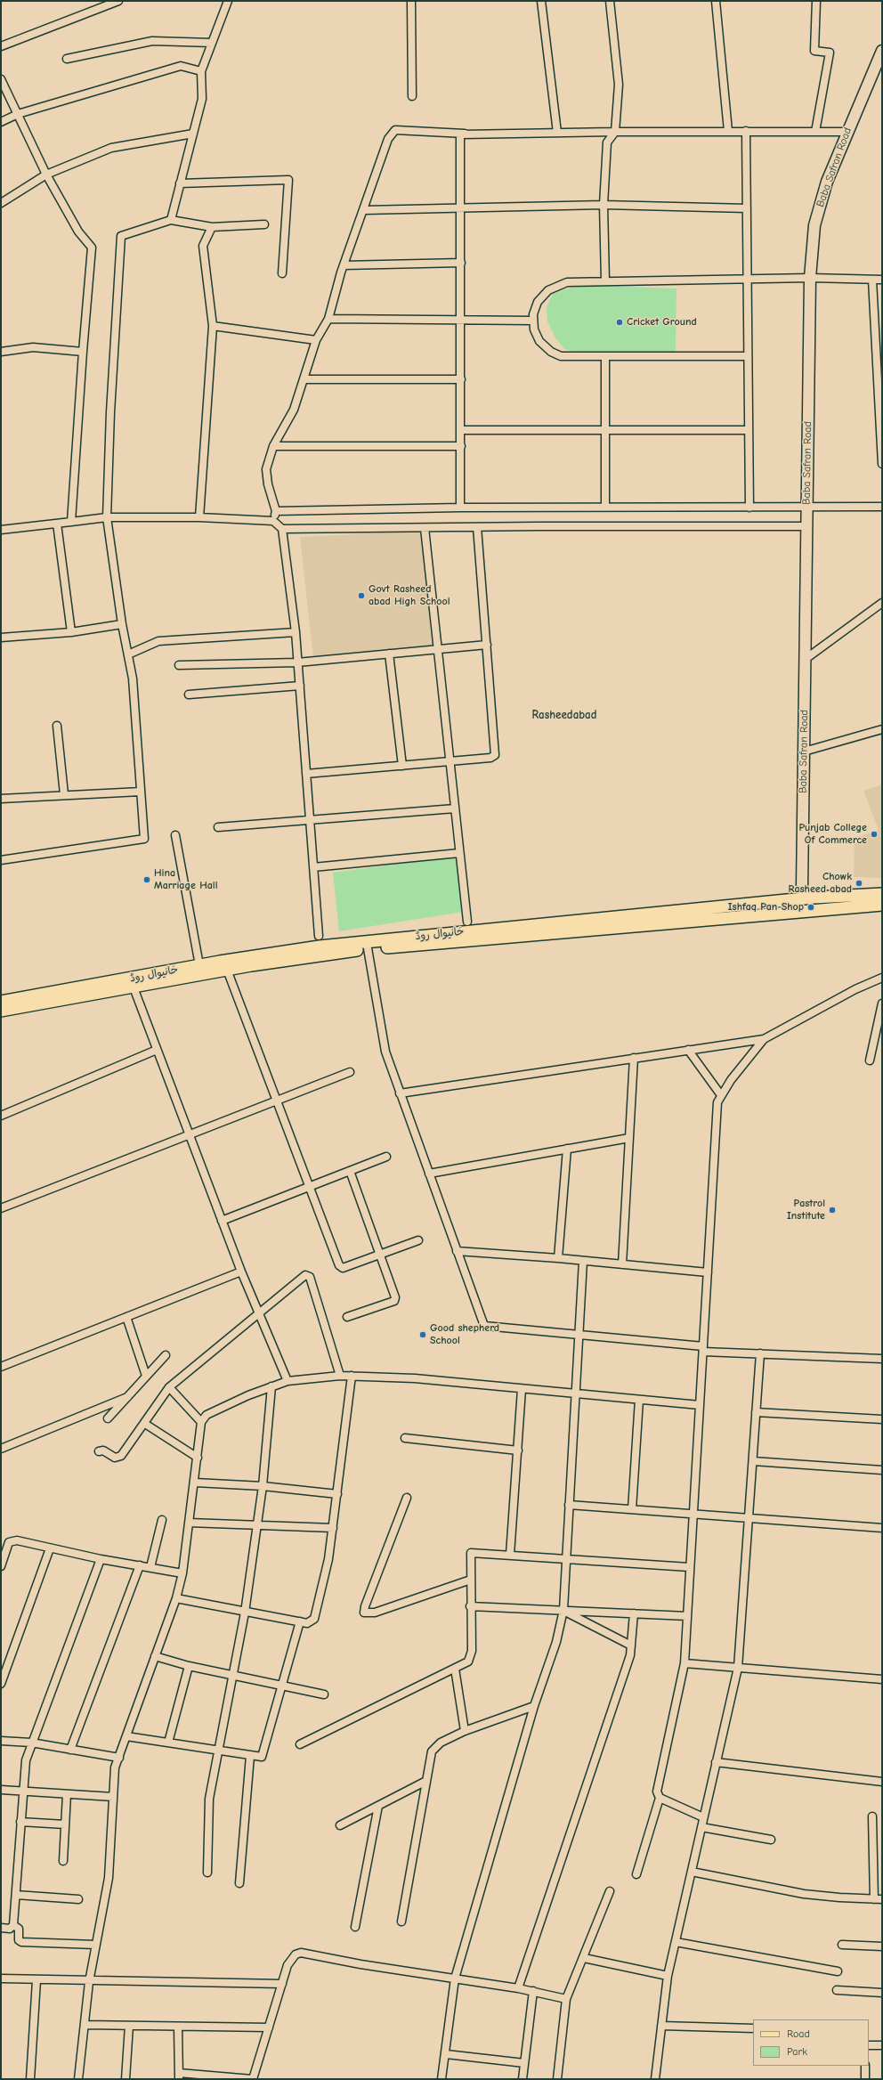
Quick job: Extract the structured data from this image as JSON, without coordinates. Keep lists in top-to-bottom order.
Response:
{
  "streets": {
    "main road": ["Baba Safran Road", "خانیوال روڈ"]
  },
  "districts": ["Rasheedabad"],
  "places": [
    "Cricket Ground",
    "Govt Rasheed abad High School",
    "Punjab College Of Commerce",
    "Hina Marriage Hall",
    "Chowk Rasheed abad",
    "Ishfaq Pan Shop",
    "Pastrol Institute",
    "Good shepherd School"
  ],
  "legend": ["Road", "Park"]
}
